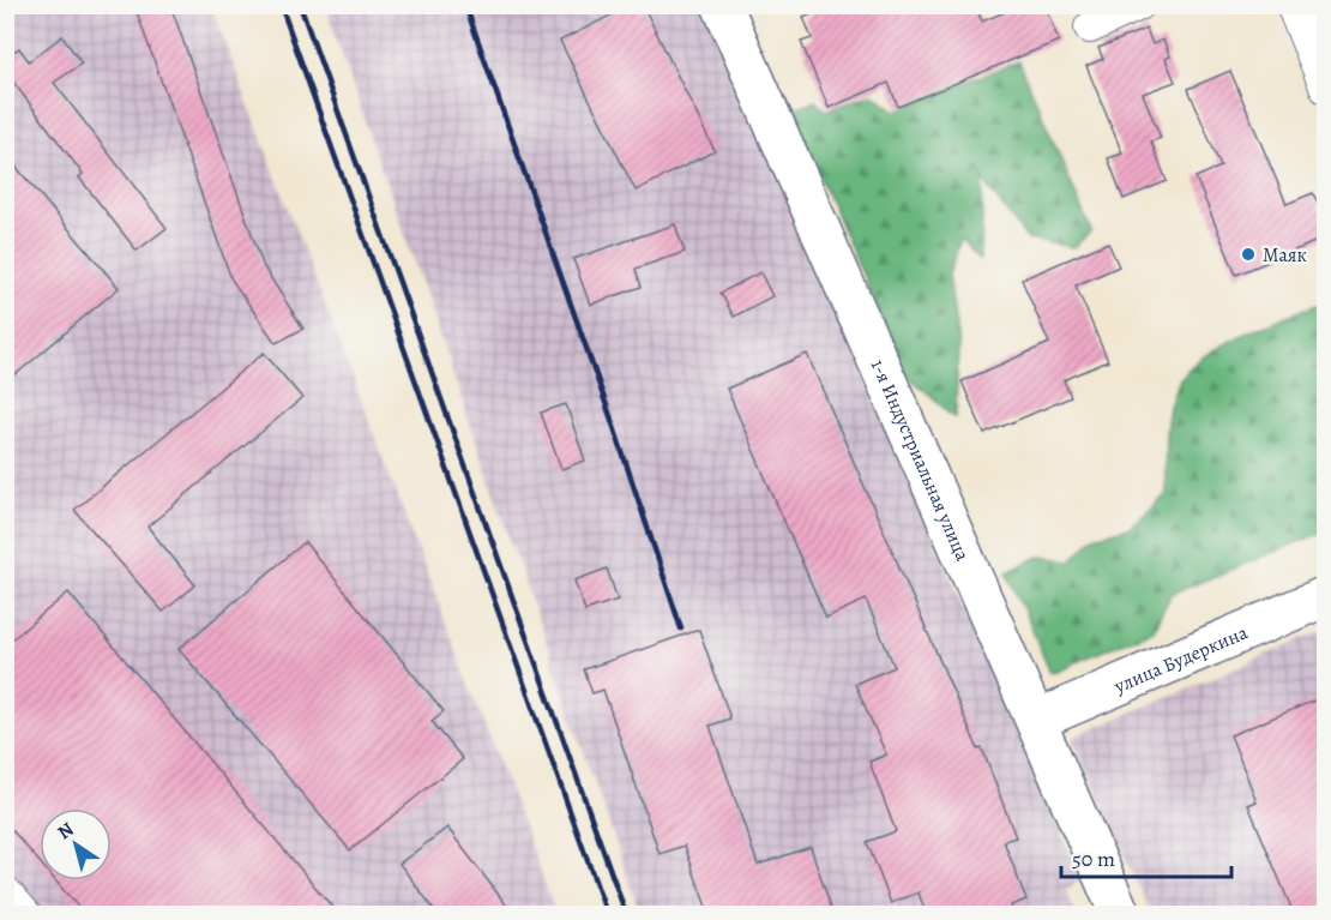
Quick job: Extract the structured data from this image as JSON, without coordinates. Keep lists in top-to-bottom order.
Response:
{
  "streets": {
    "main road": ["1-я Индустриальная улица", "улица Будеркина"]
  },
  "crossings": [
    ["1-я Индустриальная улица", "улица Будеркина"]
  ],
  "places": ["Маяк"],
  "scale_bar": "50 m",
  "north": "top left"
}
